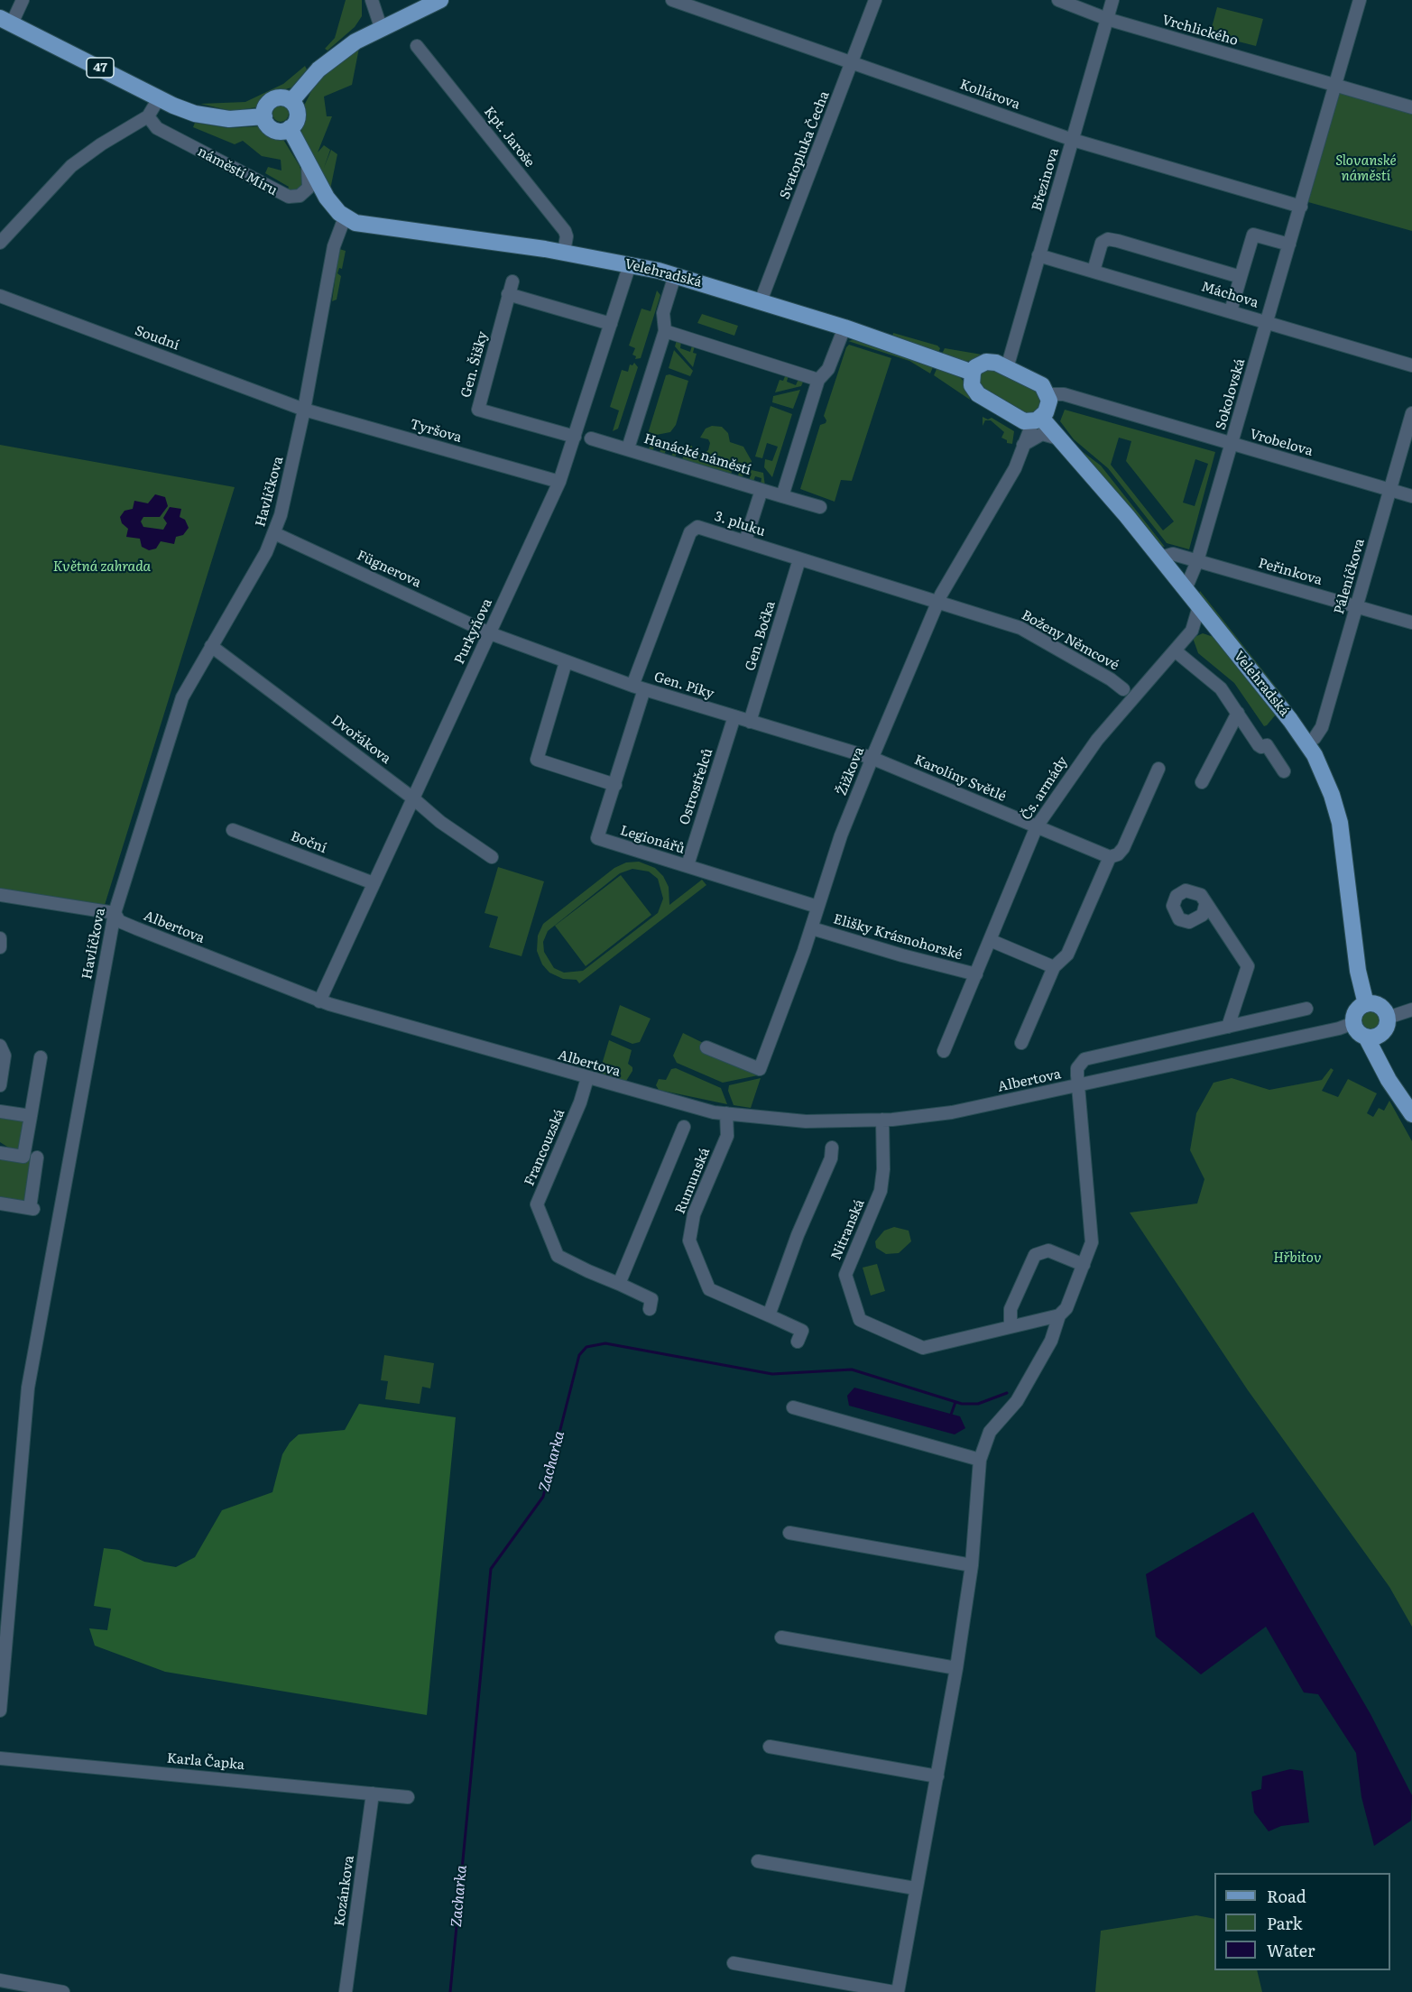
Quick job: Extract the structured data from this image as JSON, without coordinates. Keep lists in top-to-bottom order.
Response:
{
  "streets": {
    "main road": ["47", "náměstí Míru", "Velehradská"],
    "street": [
      "Vrchlického",
      "Kollárova",
      "Kpt. Jaroše",
      "Svatopluka Čecha",
      "Březinova",
      "Máchova",
      "Soudní",
      "Gen. Šišky",
      "Sokolovská",
      "Tyršova",
      "Vrobelova",
      "Hanácké náměstí",
      "Havlíčkova",
      "3. pluku",
      "Fügnerova",
      "Peřinkova",
      "Páleníčkova",
      "Purkyňova",
      "Gen. Bočka",
      "Boženy Němcové",
      "Gen. Píky",
      "Dvořákova",
      "Žižkova",
      "Karolíny Světlé",
      "Ostrostřelců",
      "Čs. armády",
      "Legionářů",
      "Boční",
      "Albertova",
      "Elišky Krásnohorské",
      "Francouzská",
      "Rumunská",
      "Nitranská",
      "Karla Čapka",
      "Kozánkova"
    ]
  },
  "crossings": [
    ["Vrchlického", "Březinova"],
    ["47", "náměstí Míru"],
    ["Kollárova", "Svatopluka Čecha"],
    ["Kollárova", "Březinova"],
    ["Kollárova", "Sokolovská"],
    ["Kpt. Jaroše", "Velehradská"],
    ["Svatopluka Čecha", "Velehradská"],
    ["náměstí Míru", "Velehradská"],
    ["náměstí Míru", "Havlíčkova"],
    ["Březinova", "Máchova"],
    ["Velehradská", "Sokolovská"],
    ["Velehradská", "Hanácké náměstí"],
    ["Velehradská", "Havlíčkova"],
    ["Velehradská", "Peřinkova"],
    ["Velehradská", "Páleníčkova"],
    ["Velehradská", "Purkyňova"],
    ["Velehradská", "Žižkova"],
    ["Velehradská", "Albertova"],
    ["Máchova", "Sokolovská"],
    ["Soudní", "Tyršova"],
    ["Soudní", "Havlíčkova"],
    ["Gen. Šišky", "Purkyňova"],
    ["Sokolovská", "Vrobelova"],
    ["Sokolovská", "Peřinkova"],
    ["Tyršova", "Havlíčkova"],
    ["Tyršova", "Purkyňova"],
    ["Vrobelova", "Páleníčkova"],
    ["Havlíčkova", "Fügnerova"],
    ["Havlíčkova", "Dvořákova"],
    ["Havlíčkova", "Albertova"],
    ["3. pluku", "Gen. Bočka"],
    ["3. pluku", "Boženy Němcové"],
    ["3. pluku", "Gen. Píky"],
    ["3. pluku", "Žižkova"],
    ["3. pluku", "Legionářů"],
    ["Fügnerova", "Purkyňova"],
    ["Fügnerova", "Gen. Píky"],
    ["Peřinkova", "Páleníčkova"],
    ["Purkyňova", "Gen. Píky"],
    ["Purkyňova", "Dvořákova"],
    ["Purkyňova", "Boční"],
    ["Purkyňova", "Albertova"],
    ["Gen. Bočka", "Gen. Píky"],
    ["Boženy Němcové", "Žižkova"],
    ["Gen. Píky", "Žižkova"],
    ["Gen. Píky", "Karolíny Světlé"],
    ["Gen. Píky", "Ostrostřelců"],
    ["Gen. Píky", "Legionářů"],
    ["Žižkova", "Karolíny Světlé"],
    ["Žižkova", "Legionářů"],
    ["Žižkova", "Elišky Krásnohorské"],
    ["Karolíny Světlé", "Čs. armády"],
    ["Ostrostřelců", "Legionářů"],
    ["Čs. armády", "Elišky Krásnohorské"],
    ["Albertova", "Francouzská"],
    ["Albertova", "Rumunská"],
    ["Albertova", "Nitranská"],
    ["Karla Čapka", "Kozánkova"]
  ],
  "water": ["Zacharka"],
  "parks": ["Slovanské náměstí", "Květná zahrada", "Hřbitov"],
  "legend": ["Road", "Park", "Water"]
}
